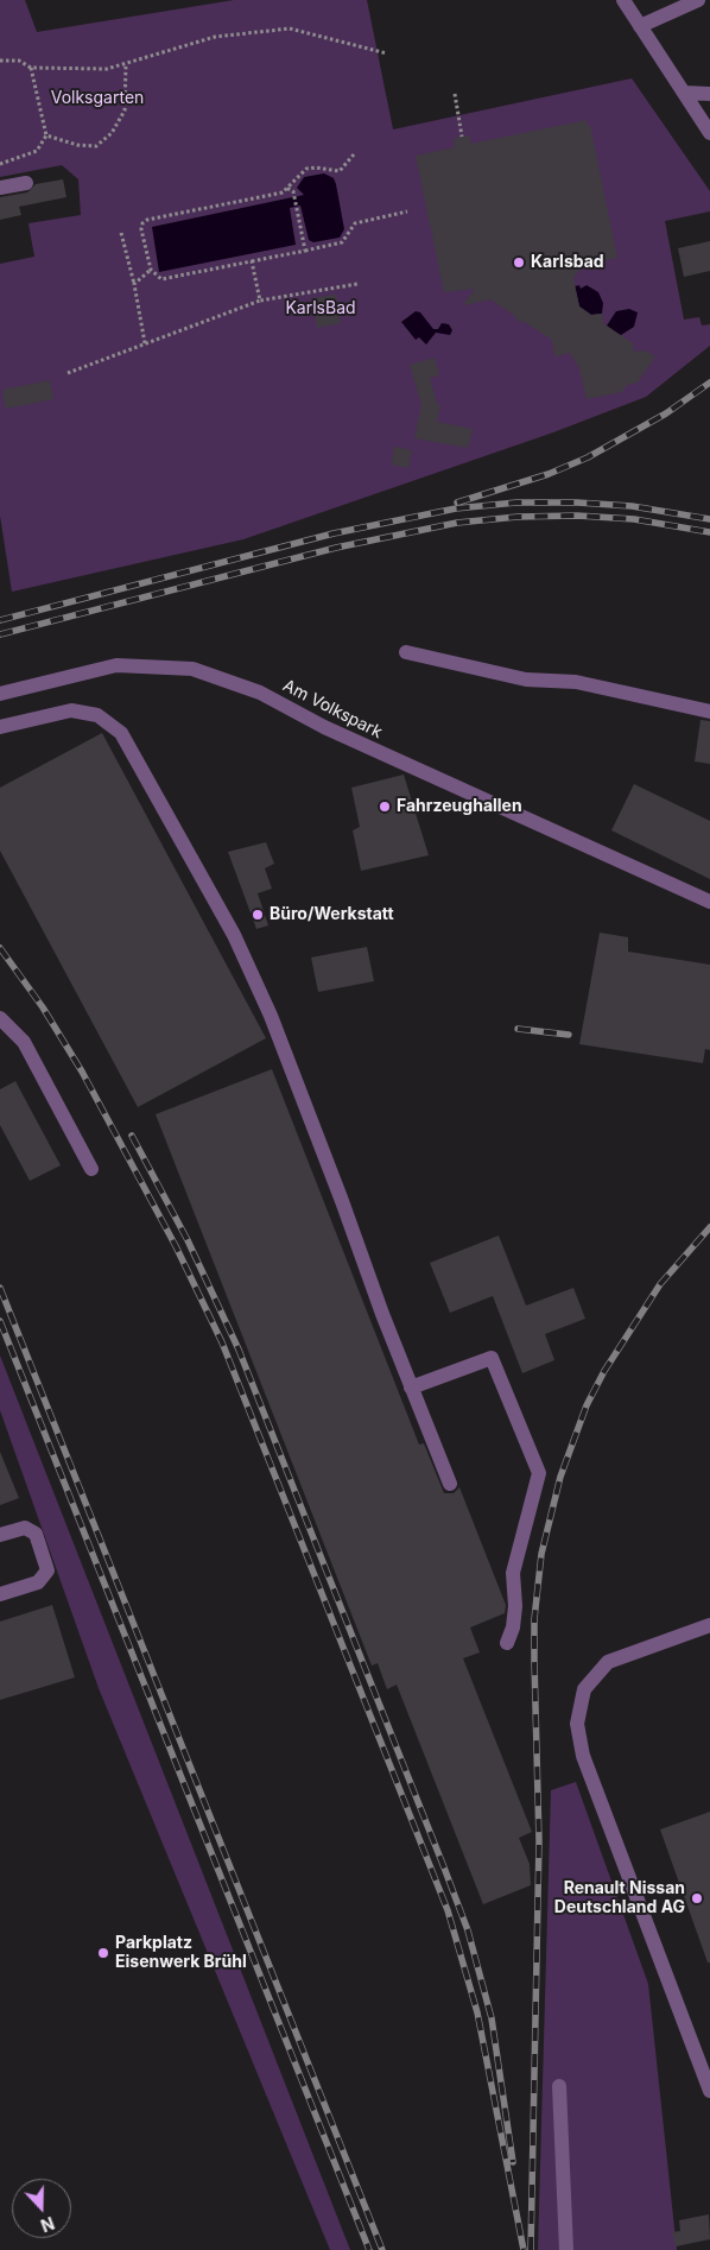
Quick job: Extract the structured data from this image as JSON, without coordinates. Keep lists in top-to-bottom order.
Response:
{
  "streets": {
    "street": ["Am Volkspark"]
  },
  "parks": ["Volksgarten", "KarlsBad"],
  "places": [
    "Karlsbad",
    "Fahrzeughallen",
    "Büro/Werkstatt",
    "Renault Nissan Deutschland AG",
    "Parkplatz Eisenwerk Brühl"
  ],
  "north": "bottom"
}
